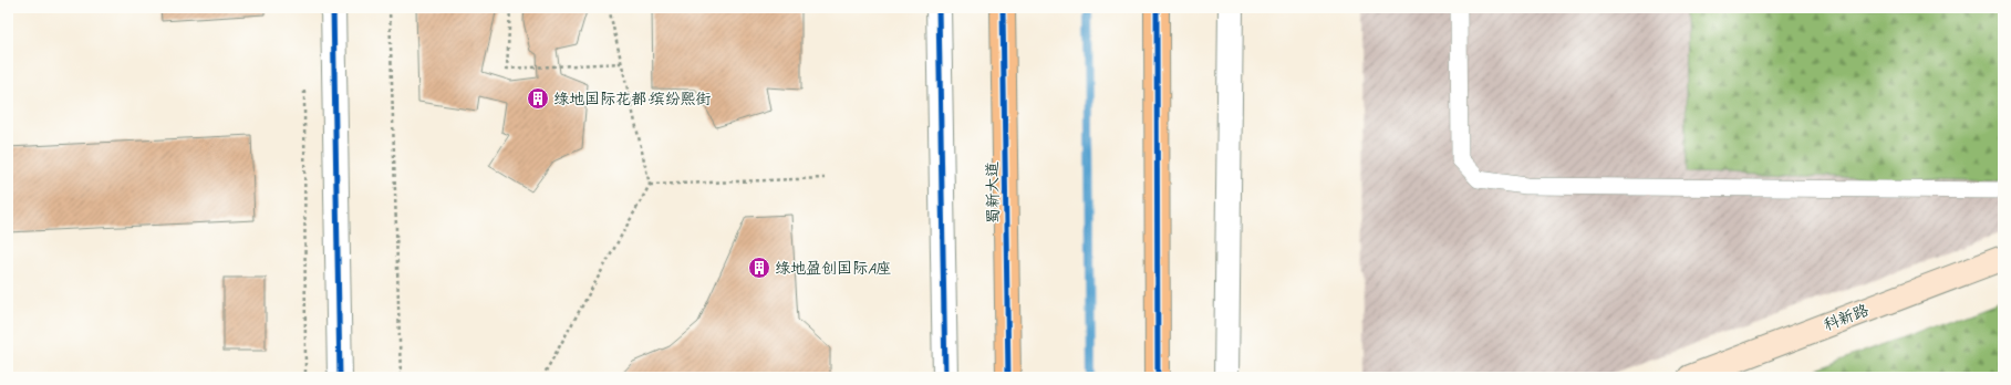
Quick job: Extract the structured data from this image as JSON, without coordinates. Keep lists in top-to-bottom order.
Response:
{
  "streets": {
    "highway": ["蜀新大道"],
    "main road": ["科新路"]
  },
  "places": {
    "building": ["绿地国际花都·缤纷熙街", "绿地盈创国际A座"]
  }
}
